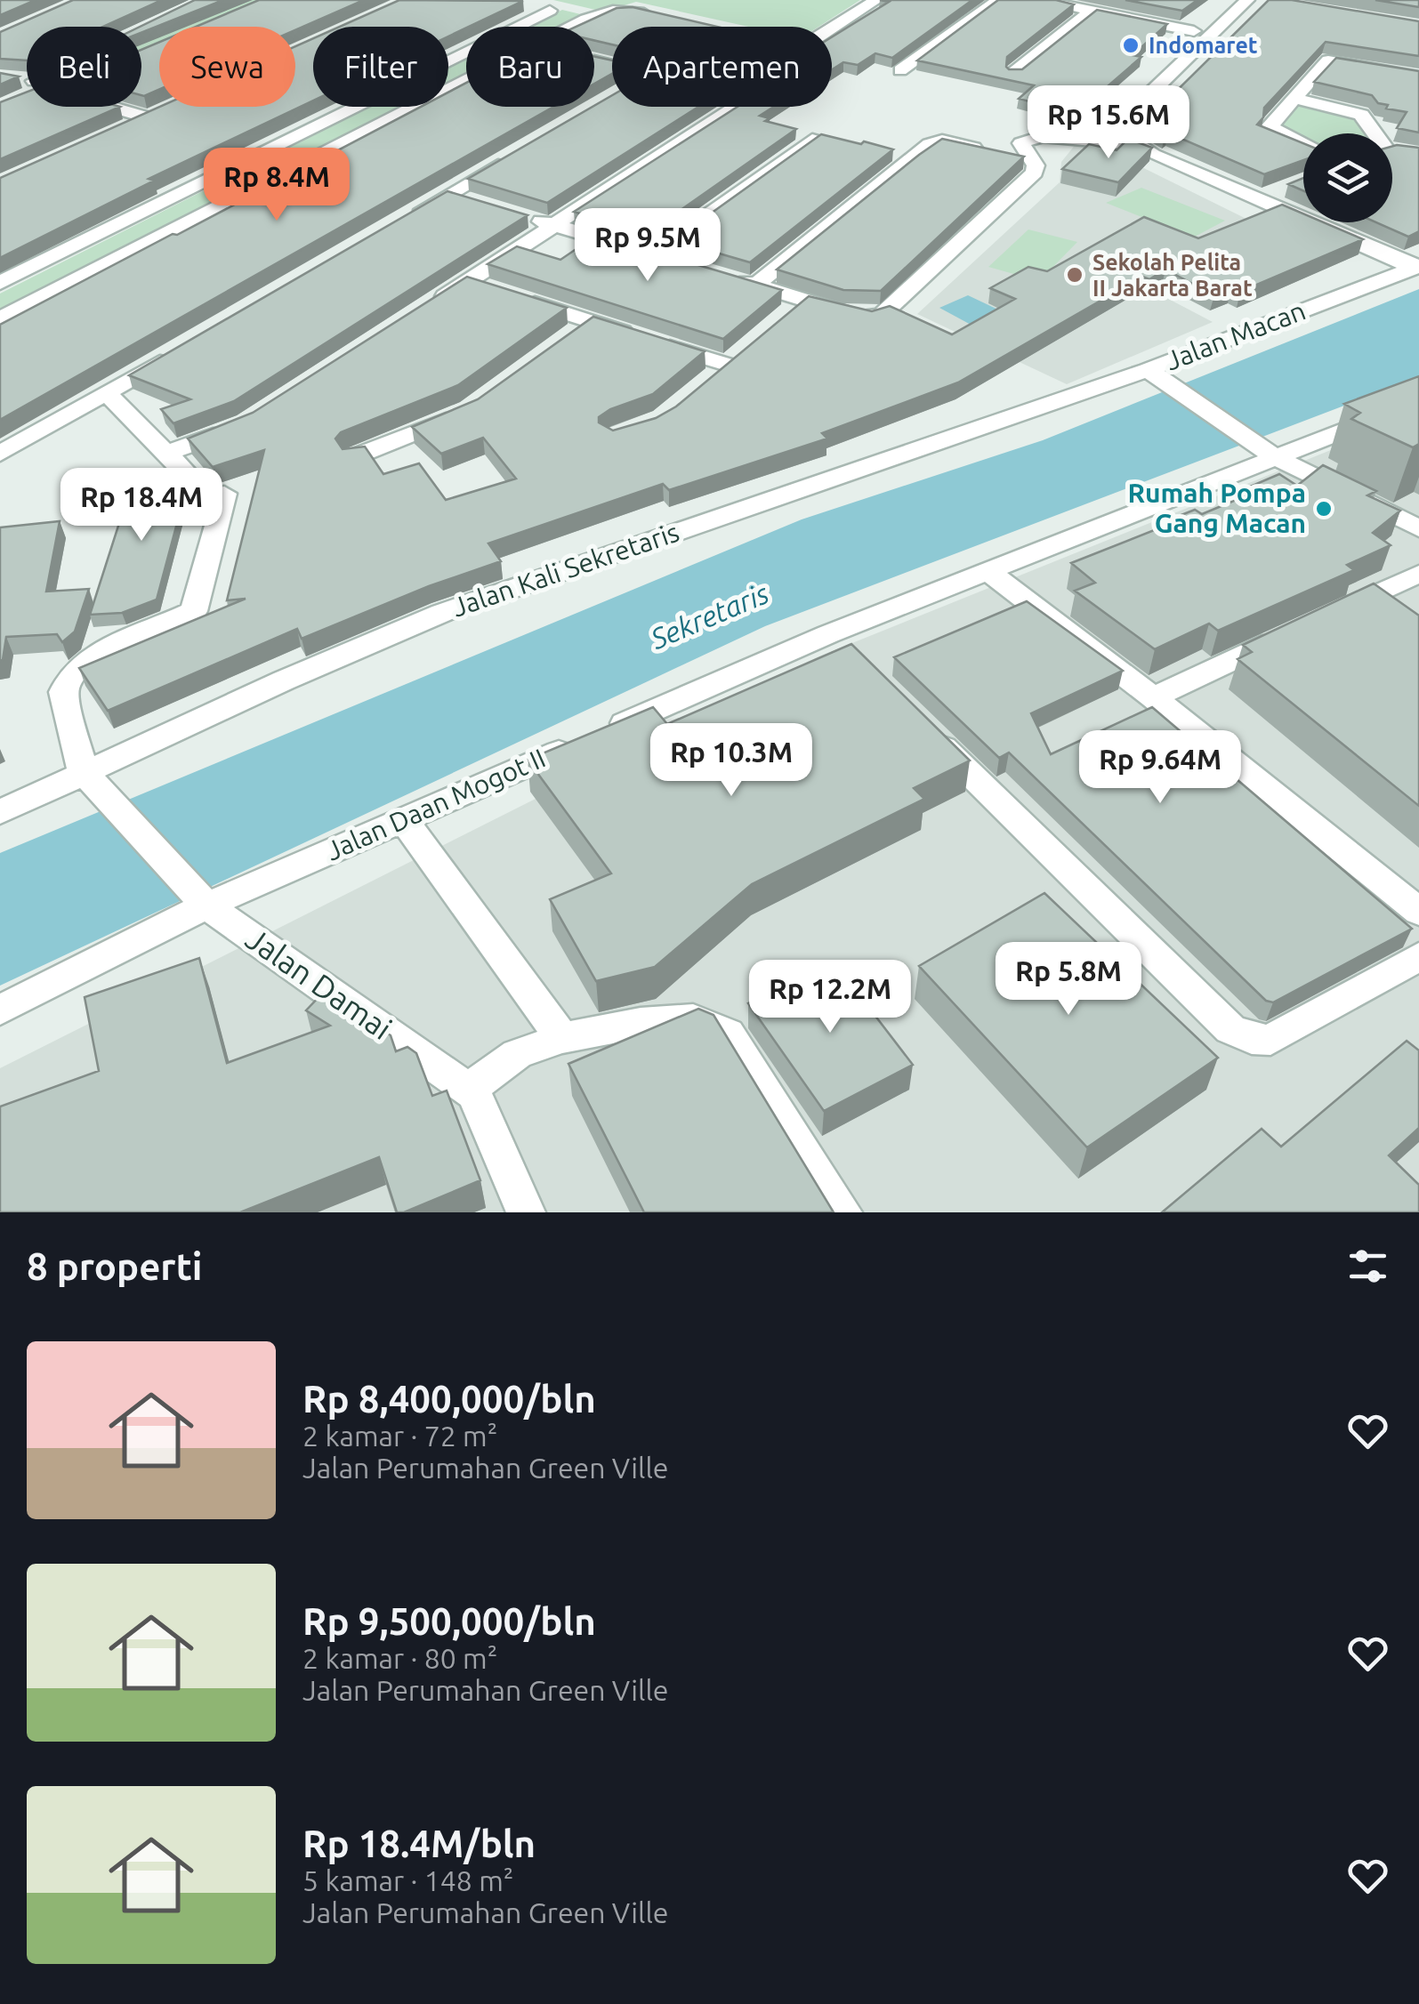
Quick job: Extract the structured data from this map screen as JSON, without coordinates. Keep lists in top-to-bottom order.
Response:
{
  "streets": {
    "street": [
      "Jalan Macan",
      "Jalan Kali Sekretaris",
      "Jalan Daan Mogot II",
      "Jalan Damai"
    ]
  },
  "crossings": [
    ["Jalan Macan", "Jalan Kali Sekretaris"],
    ["Jalan Macan", "Jalan Daan Mogot II"],
    ["Jalan Kali Sekretaris", "Jalan Damai"],
    ["Jalan Daan Mogot II", "Jalan Damai"]
  ],
  "water": ["Sekretaris"],
  "places": ["Indomaret", "Sekolah Pelita II Jakarta Barat", "Rumah Pompa Gang Macan"],
  "page": {
    "chip": [
      "Beli",
      "Sewa",
      "Filter",
      "Baru",
      "Apartemen"
    ],
    "price": [
      "Rp 15.6M",
      "Rp 8.4M",
      "Rp 9.5M",
      "Rp 18.4M",
      "Rp 10.3M",
      "Rp 9.64M",
      "Rp 5.8M",
      "Rp 12.2M"
    ],
    "heading": "8 properti",
    "list": [
      {
        "name": "Rp 8,400,000/bln",
        "note": "2 kamar · 72 m² · Jalan Perumahan Green Ville"
      },
      {
        "name": "Rp 9,500,000/bln",
        "note": "2 kamar · 80 m² · Jalan Perumahan Green Ville"
      },
      {
        "name": "Rp 18.4M/bln",
        "note": "5 kamar · 148 m² · Jalan Perumahan Green Ville"
      }
    ]
  }
}
